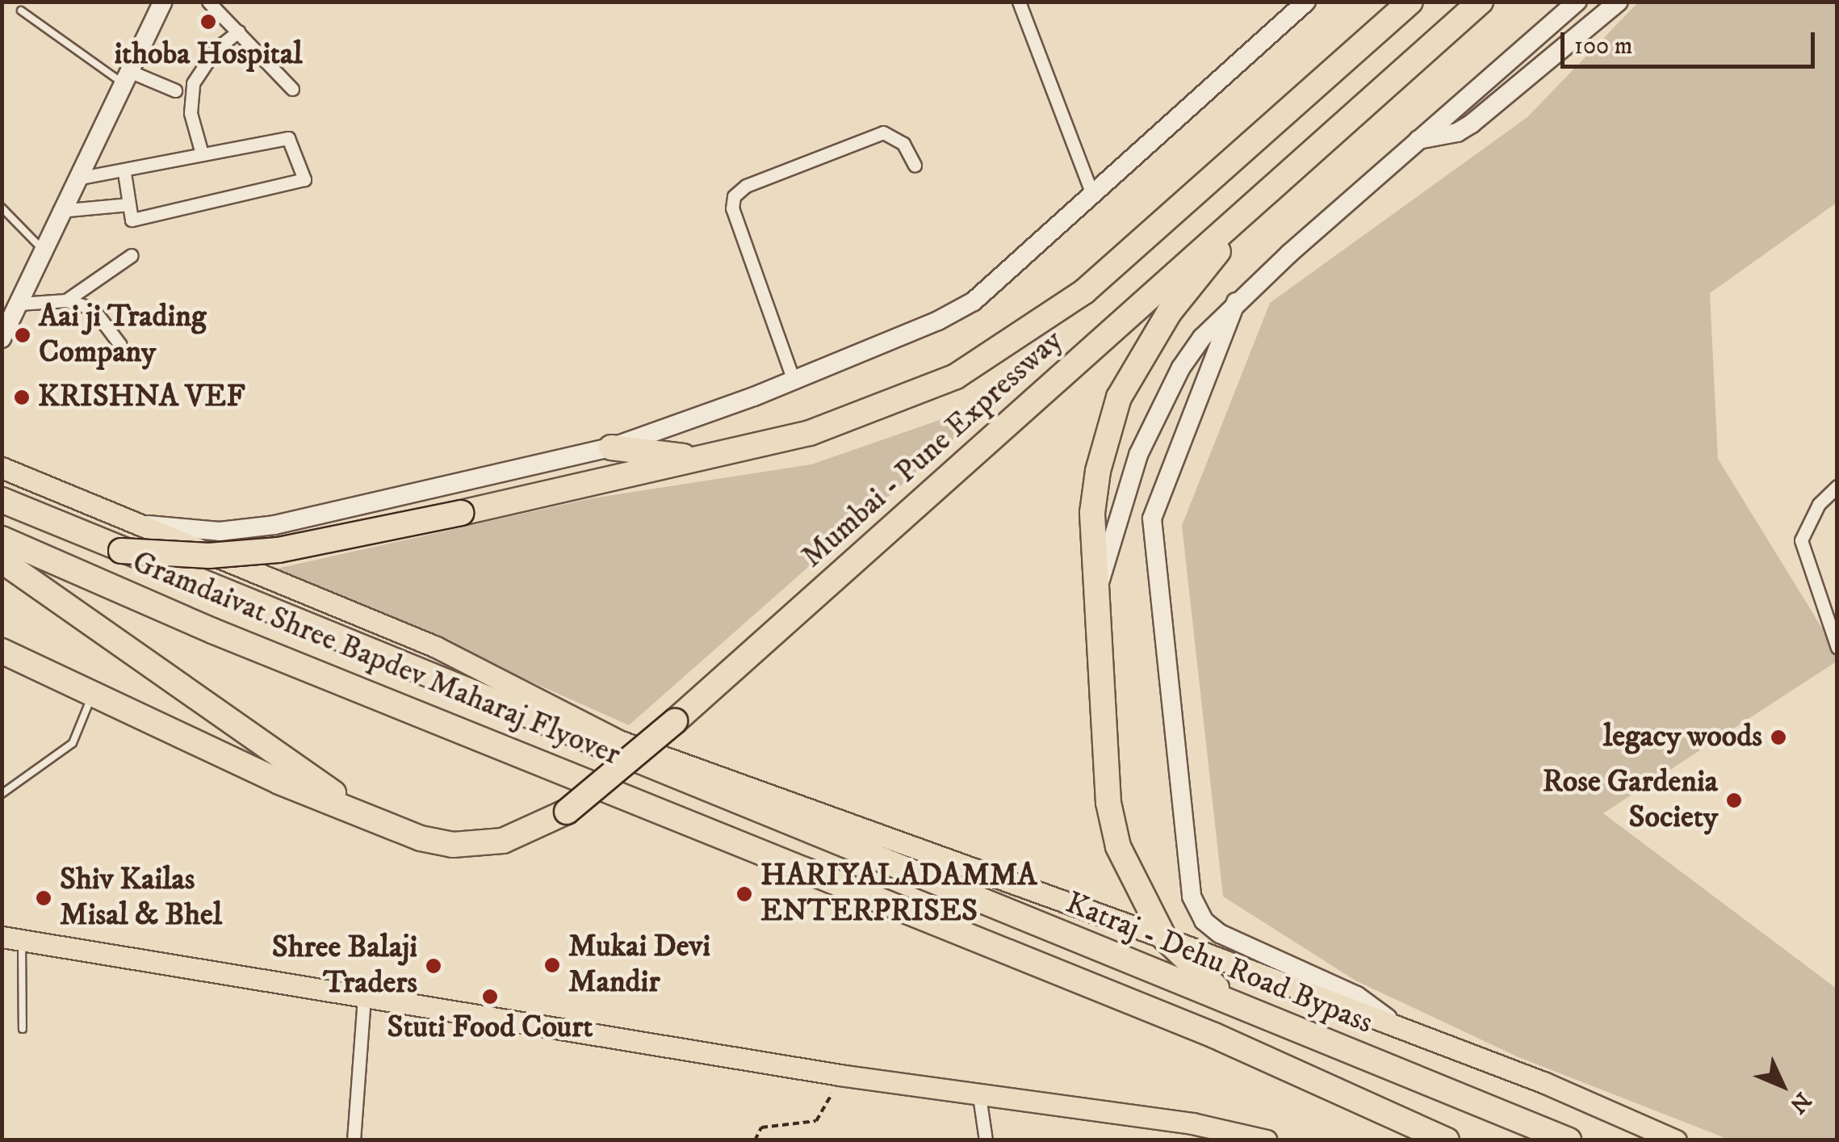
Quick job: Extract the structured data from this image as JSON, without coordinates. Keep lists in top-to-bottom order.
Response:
{
  "streets": {
    "highway": ["Mumbai - Pune Expressway", "Gramdaivat Shree Bapdev Maharaj Flyover", "Katraj - Dehu Road Bypass"]
  },
  "crossings": [
    ["Mumbai - Pune Expressway", "Gramdaivat Shree Bapdev Maharaj Flyover"],
    ["Gramdaivat Shree Bapdev Maharaj Flyover", "Katraj - Dehu Road Bypass"]
  ],
  "places": [
    "ithoba Hospital",
    "Aai ji Trading Company",
    "KRISHNA VEF",
    "legacy woods",
    "Rose Gardenia Society",
    "HARIYALADAMMA ENTERPRISES",
    "Shiv Kailas Misal & Bhel",
    "Mukai Devi Mandir",
    "Shree Balaji Traders",
    "Stuti Food Court"
  ],
  "scale_bar": "100 m",
  "north": "bottom right"
}
